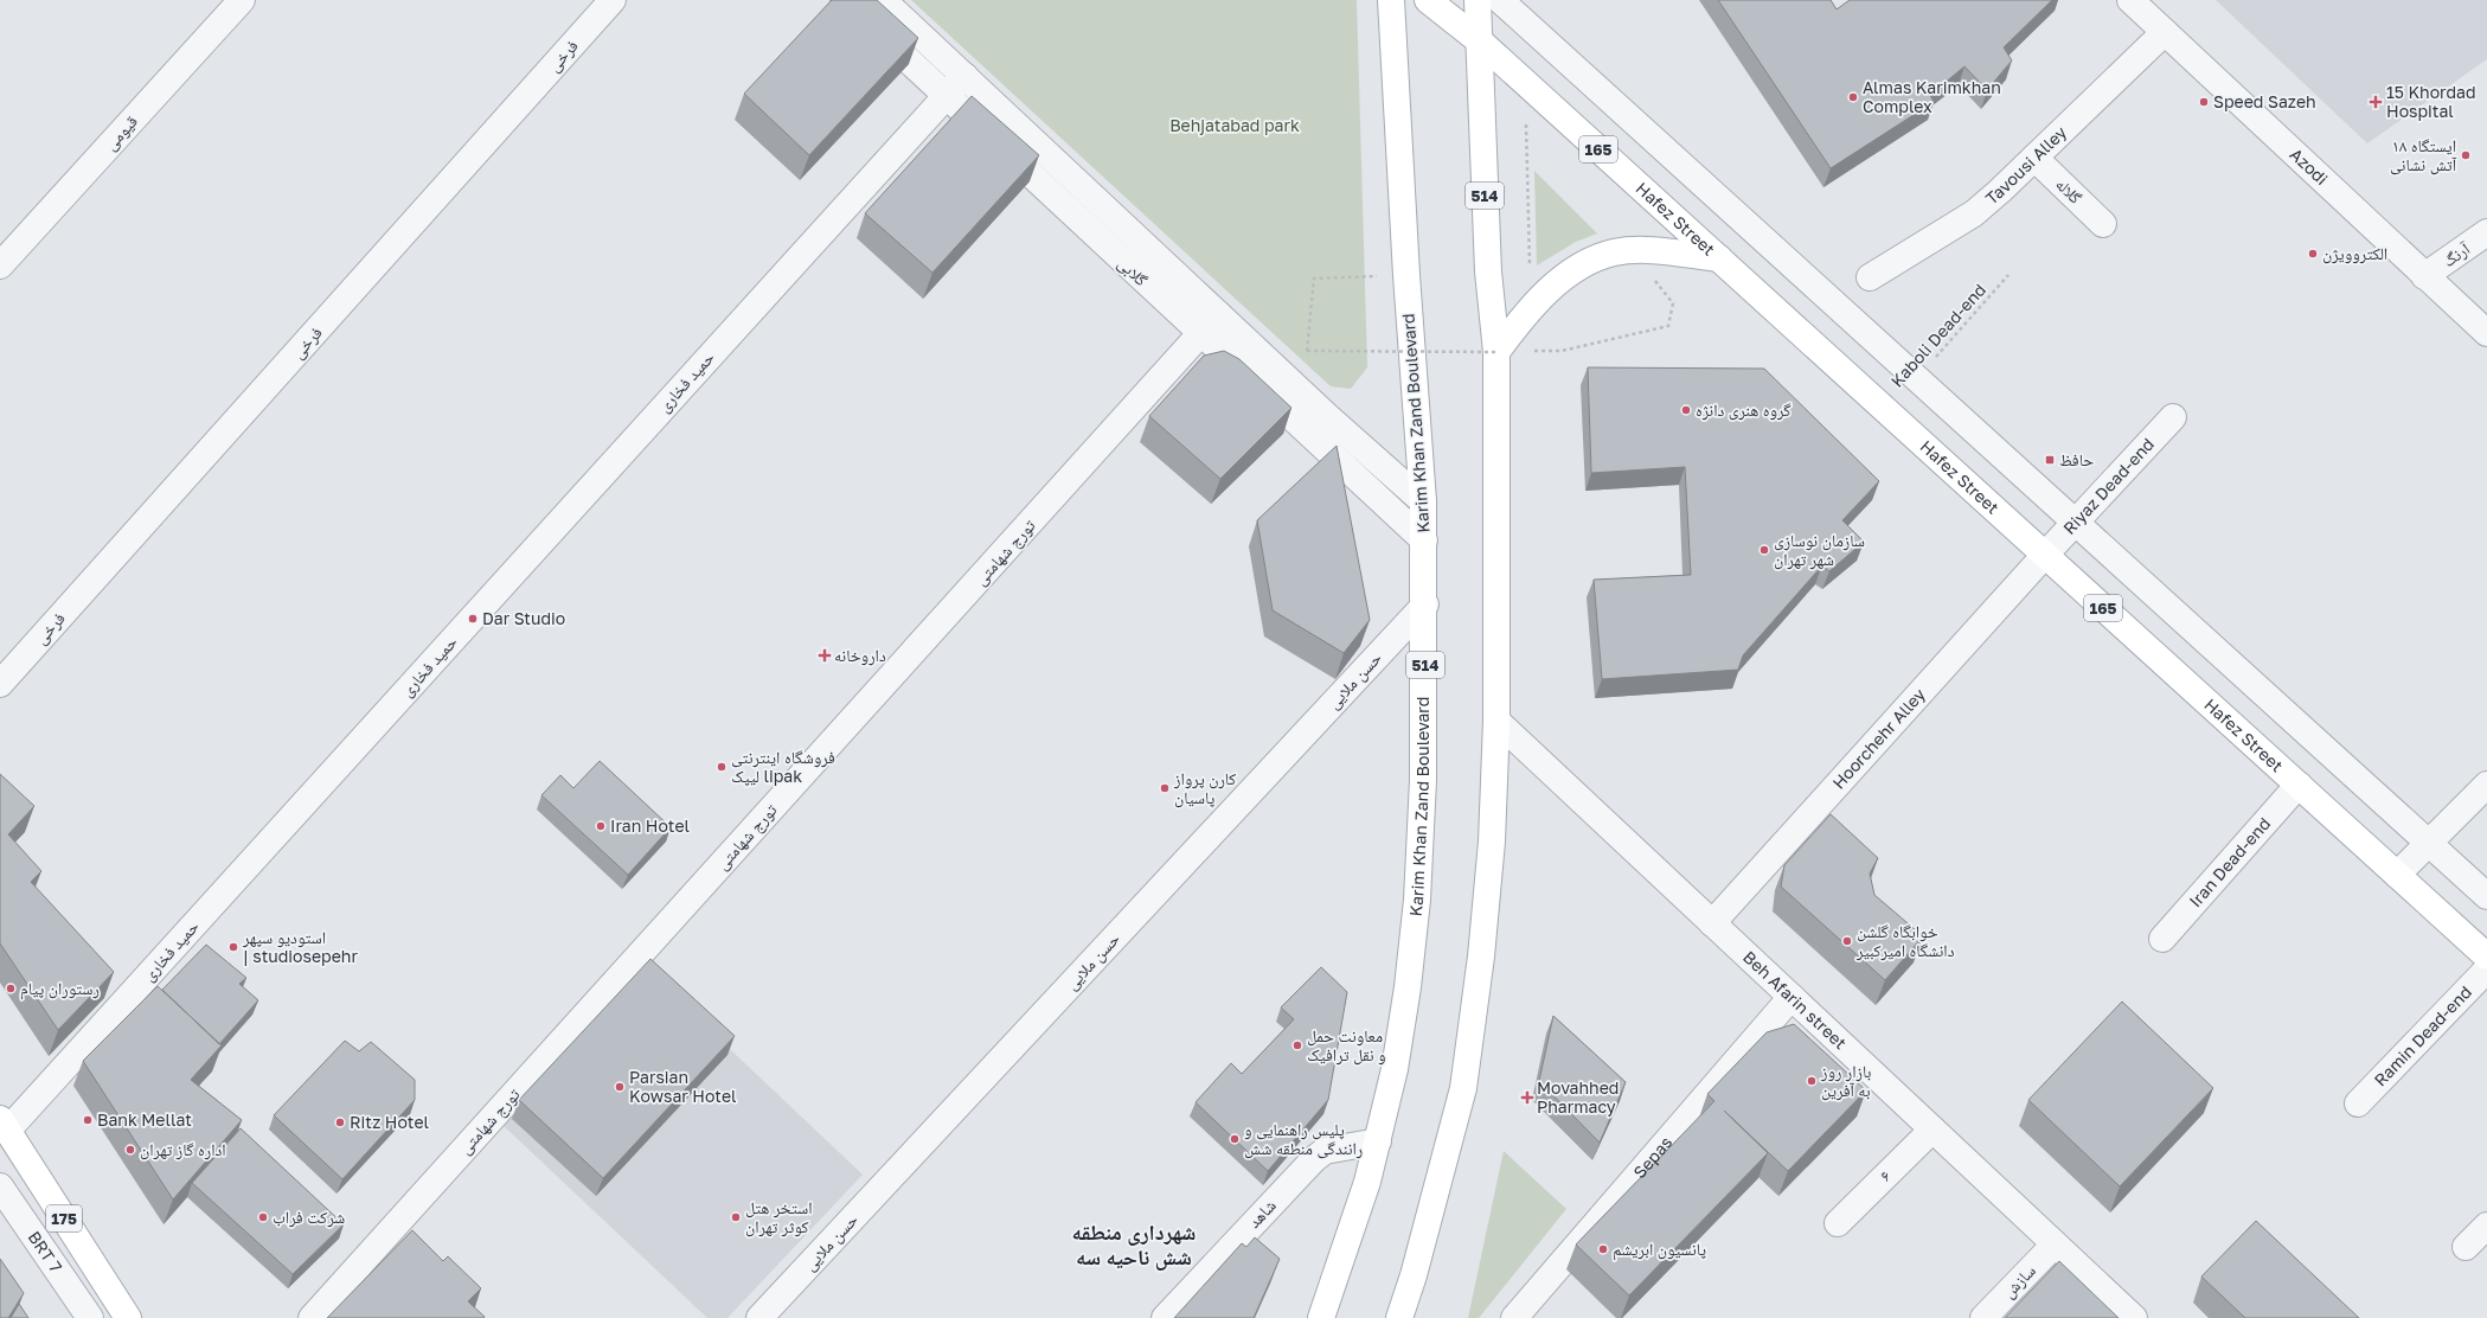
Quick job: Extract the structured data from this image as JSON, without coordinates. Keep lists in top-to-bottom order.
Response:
{
  "streets": {
    "main road": [
      "165",
      "514",
      "Hafez Street",
      "Karim Khan Zand Boulevard",
      "175"
    ],
    "street": [
      "فرخی",
      "قیومی",
      "Tavousi Alley",
      "Azodi",
      "گلاله",
      "آرنگ",
      "گلابی",
      "حمید فخاری",
      "Riyaz Dead-end",
      "تورج شهامتی",
      "حسن ملایی",
      "Hoorchehr Alley",
      "Iran Dead-end",
      "Beh Afarin street",
      "Ramin Dead-end",
      "Sepas",
      "۶",
      "شاهد",
      "BRT 7",
      "سازش"
    ],
    "path": ["Kaboli Dead-end"]
  },
  "crossings": [
    ["Tavousi Alley", "Azodi"],
    ["Tavousi Alley", "گلاله"],
    ["Azodi", "آرنگ"],
    ["514", "Hafez Street"],
    ["514", "Beh Afarin street"],
    ["Hafez Street", "Riyaz Dead-end"],
    ["Hafez Street", "Hoorchehr Alley"],
    ["Hafez Street", "Iran Dead-end"],
    ["گلابی", "حمید فخاری"],
    ["گلابی", "Karim Khan Zand Boulevard"],
    ["گلابی", "تورج شهامتی"],
    ["حمید فخاری", "175"],
    ["Karim Khan Zand Boulevard", "حسن ملایی"],
    ["Karim Khan Zand Boulevard", "شاهد"],
    ["Riyaz Dead-end", "Hoorchehr Alley"],
    ["Hoorchehr Alley", "Beh Afarin street"],
    ["Beh Afarin street", "Sepas"],
    ["Beh Afarin street", "۶"],
    ["Beh Afarin street", "سازش"]
  ],
  "districts": ["شهرداری منطقه شش ناحیه سه"],
  "parks": ["Behjatabad park"],
  "places": {
    "other": [
      "Almas Karimkhan Complex",
      "Speed Sazeh",
      "ایستگاه ۱۸ آتش نشانی",
      "الکتروویژن",
      "گروه هنری دانژه",
      "سازمان نوسازی شهر تهران",
      "Dar Studio",
      "فروشگاه اینترنتی لیپک lipak",
      "کارن پرواز پاسیان",
      "Iran Hotel",
      "خوابگاه گلشن دانشگاه امیرکبیر",
      "استودیو سپهر | studiosepehr",
      "رستوران پیام",
      "معاونت حمل و نقل ترافیک",
      "بازار روز به آفرین",
      "Parsian Kowsar Hotel",
      "Bank Mellat",
      "Ritz Hotel",
      "پلیس راهنمایی و رانندگی منطقه شش",
      "اداره گاز تهران",
      "شرکت فراب",
      "استخر هتل کوثر تهران",
      "پانسیون ابریشم"
    ],
    "health": ["15 Khordad Hospital", "داروخانه", "Movahhed Pharmacy"],
    "transit": ["حافظ"]
  }
}
